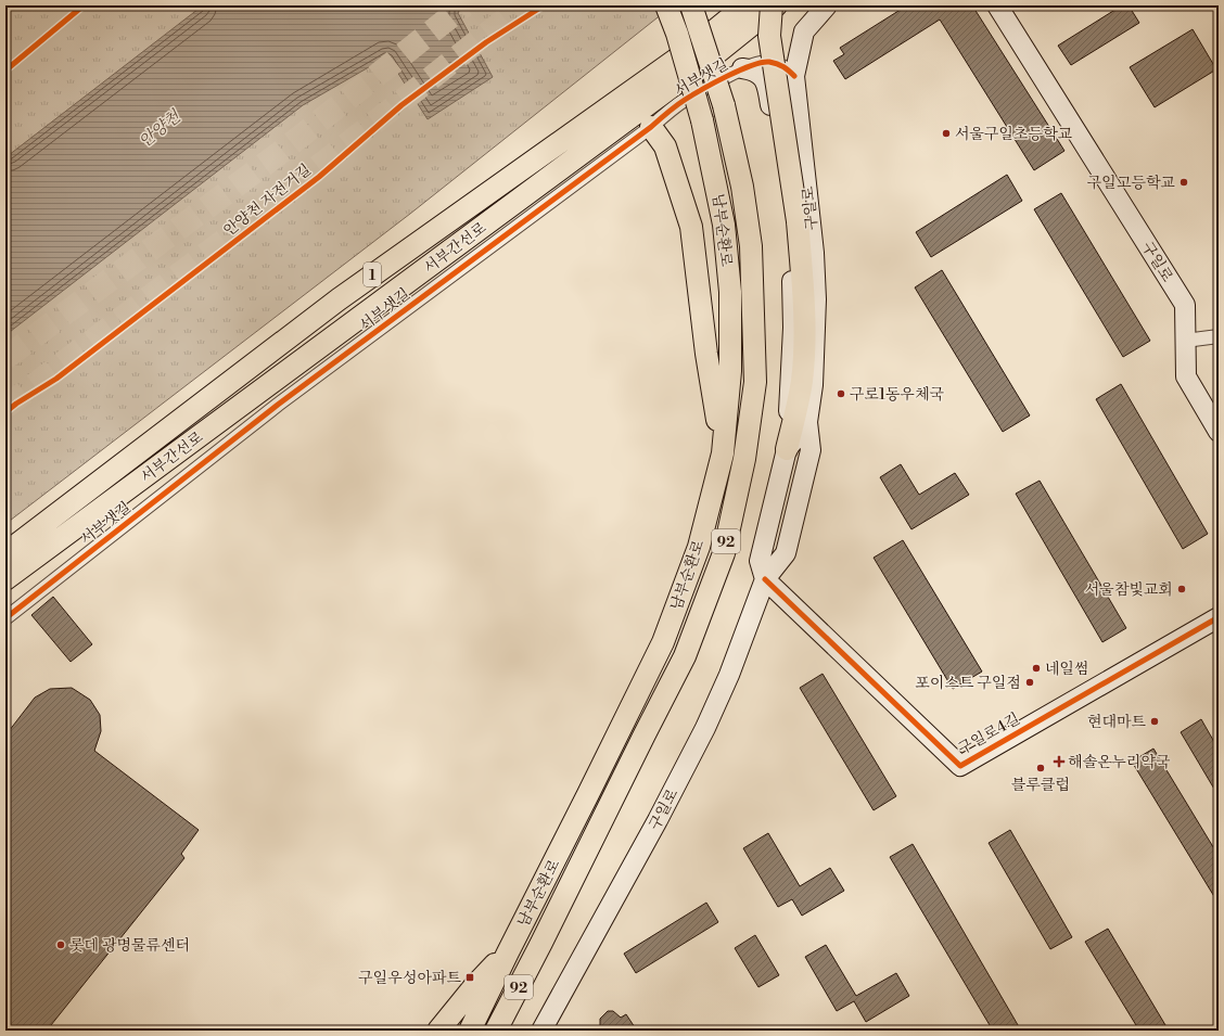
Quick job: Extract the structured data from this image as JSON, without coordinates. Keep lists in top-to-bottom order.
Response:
{
  "streets": {
    "main road": [
      "구일로",
      "남부순환로",
      "서부간선로",
      "1",
      "92",
      "구일로4길"
    ],
    "street": ["서부샛길"],
    "cycle path": ["안양천 자전거길"]
  },
  "crossings": [
    ["구일로", "구일로4길"]
  ],
  "water": ["안양천"],
  "places": {
    "other": [
      "서울구일초등학교",
      "구일고등학교",
      "구로1동우체국",
      "서울참빛교회",
      "네일썸",
      "포이스트 구일점",
      "현대마트",
      "블루클럽",
      "롯데 광명물류센터"
    ],
    "health": ["해솔온누리약국"],
    "transit": ["구일우성아파트"]
  }
}
